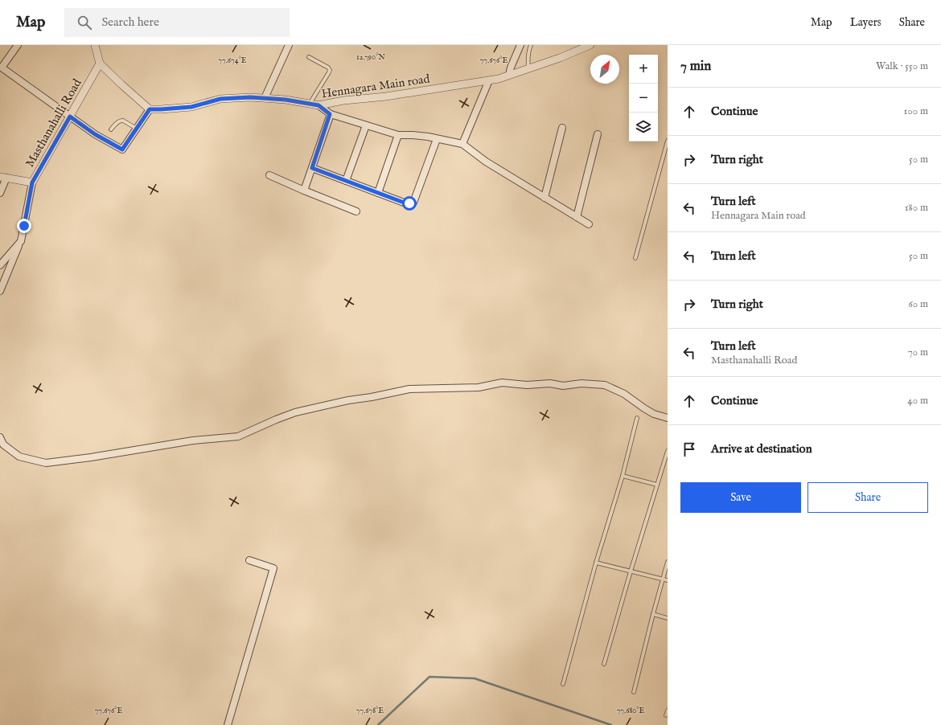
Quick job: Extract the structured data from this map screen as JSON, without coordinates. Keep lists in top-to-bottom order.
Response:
{
  "streets": {
    "street": ["Hennagara Main road", "Masthanahalli Road"]
  },
  "north": "top right",
  "page": {
    "header": "Map",
    "search": "Search here",
    "nav": ["Map", "Layers", "Share"],
    "heading": ["7 min", "Walk · 550 m"],
    "map_buttons": ["+", "−"],
    "list": [
      ["Continue", "100 m"],
      ["Turn right", "50 m"],
      ["Turn left", "Hennagara Main road", "180 m"],
      ["Turn left", "50 m"],
      ["Turn right", "60 m"],
      ["Turn left", "Masthanahalli Road", "70 m"],
      ["Continue", "40 m"],
      "Arrive at destination"
    ],
    "buttons": ["Save", "Share"]
  },
  "coordinates": [
    "12.790°N",
    "77.674°E",
    "77.676°E",
    "77.678°E",
    "77.680°E"
  ]
}
